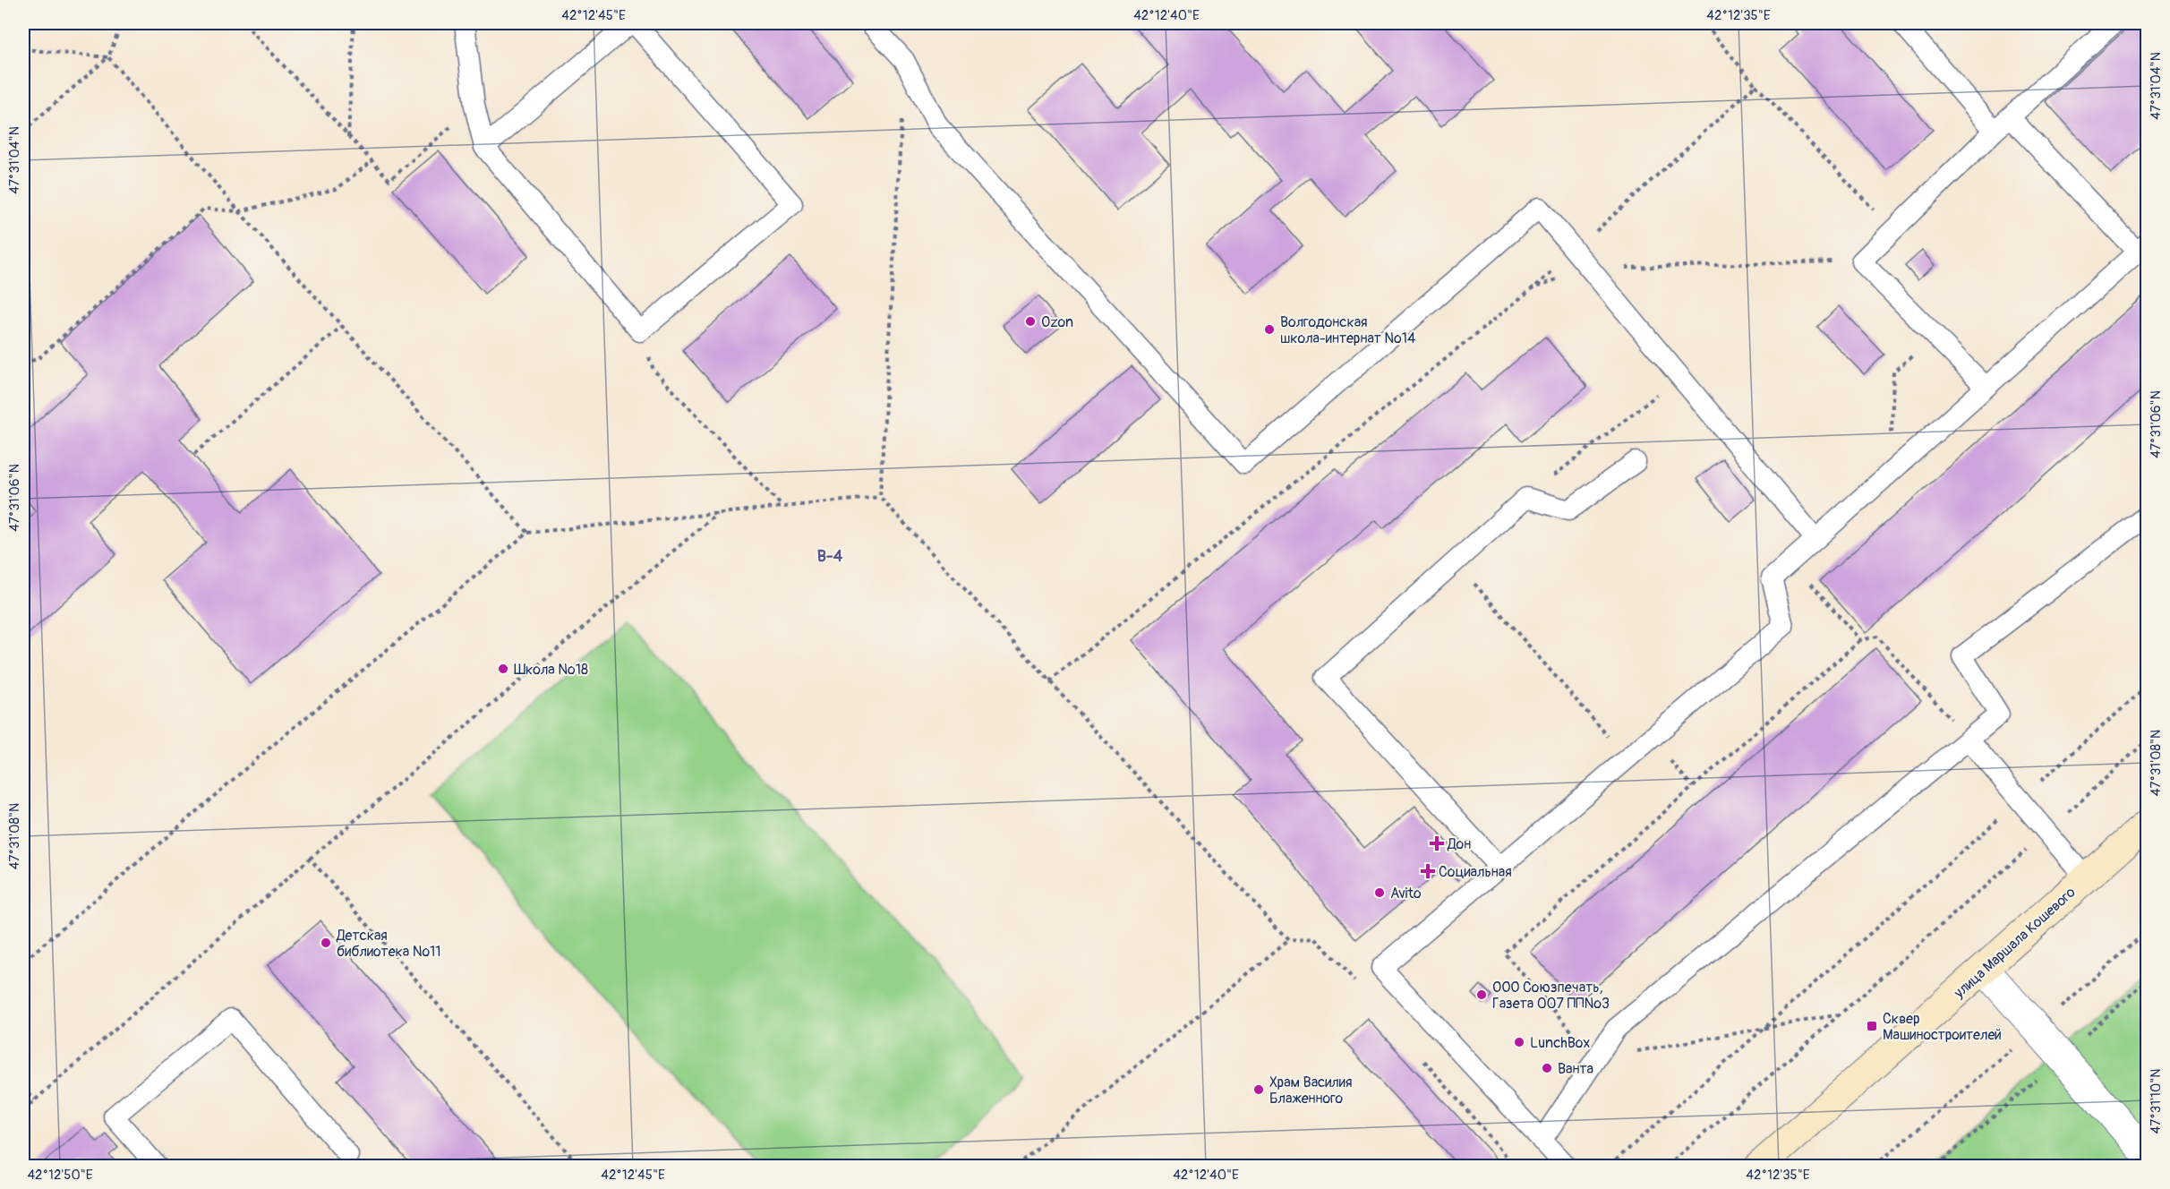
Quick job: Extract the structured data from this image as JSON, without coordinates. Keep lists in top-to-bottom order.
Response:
{
  "streets": {
    "street": ["улица Маршала Кошевого"]
  },
  "districts": ["В-4"],
  "places": {
    "other": [
      "Ozon",
      "Волгодонская школа-интернат №14",
      "Школа №18",
      "Avito",
      "Детская библиотека №11",
      "ООО Союзпечать, Газета 007 ПП№3",
      "LunchBox",
      "Ванта",
      "Храм Василия Блаженного"
    ],
    "health": ["Дон", "Социальная"],
    "transit": ["Сквер Машиностроителей"]
  },
  "coordinates": [
    "42°12'45\"E",
    "42°12'40\"E",
    "42°12'35\"E",
    "47°31'04\"N",
    "47°31'06\"N",
    "47°31'08\"N",
    "47°31'10\"N",
    "42°12'50\"E"
  ]
}
